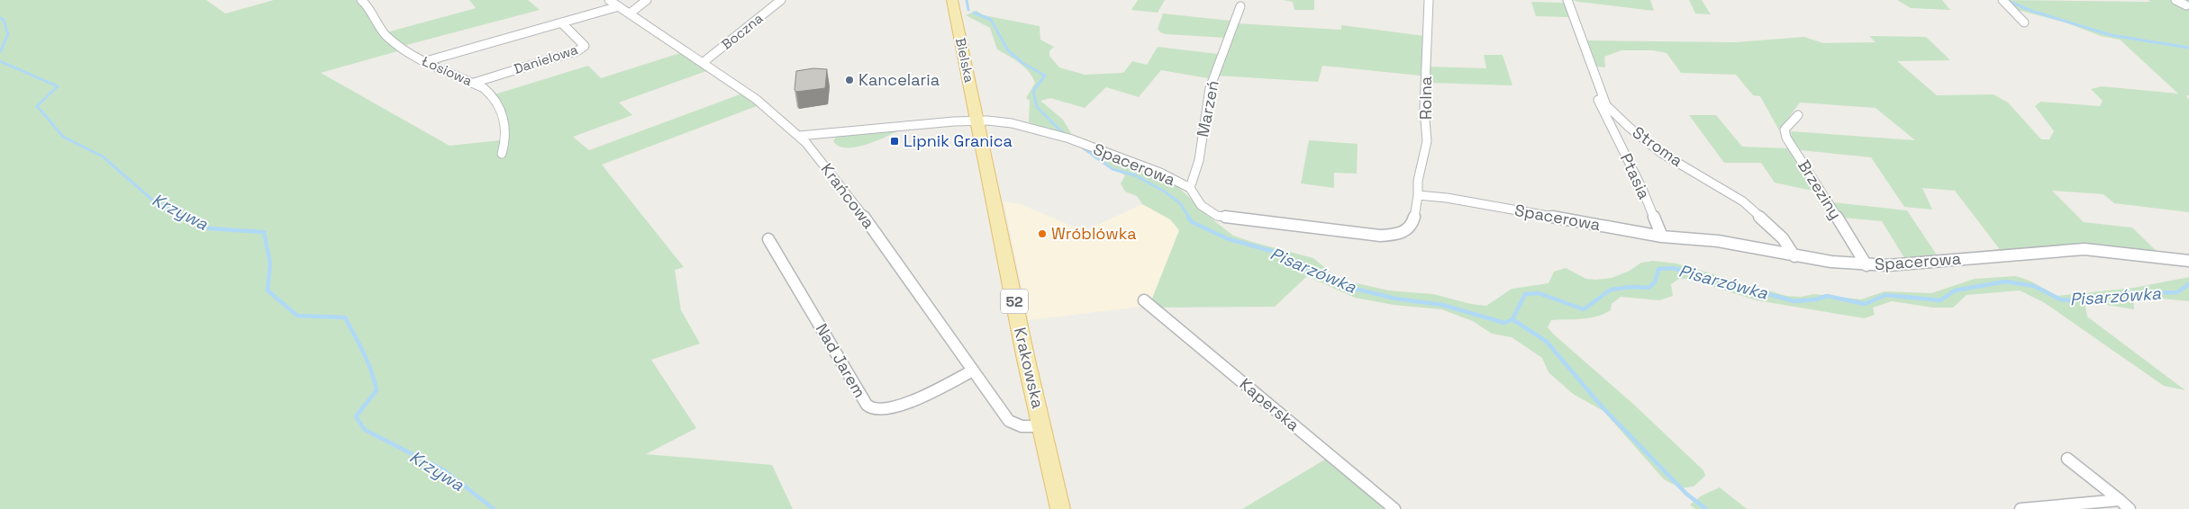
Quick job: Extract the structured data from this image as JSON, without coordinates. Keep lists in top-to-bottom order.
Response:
{
  "streets": {
    "main road": ["Bielska", "52", "Krakowska"],
    "street": [
      "Boczna",
      "Danielowa",
      "Łosiowa",
      "Rolna",
      "Marzeń",
      "Stroma",
      "Spacerowa",
      "Ptasia",
      "Brzeziny",
      "Krańcowa",
      "Nad Jarem",
      "Kaperska"
    ]
  },
  "crossings": [
    ["Boczna", "Krańcowa"],
    ["Danielowa", "Łosiowa"],
    ["Danielowa", "Krańcowa"],
    ["Bielska", "Spacerowa"],
    ["Bielska", "Krakowska"],
    ["Rolna", "Spacerowa"],
    ["Marzeń", "Spacerowa"],
    ["Stroma", "Spacerowa"],
    ["Spacerowa", "Ptasia"],
    ["Spacerowa", "Brzeziny"],
    ["Spacerowa", "Krańcowa"],
    ["Spacerowa", "Krakowska"],
    ["Krańcowa", "Nad Jarem"],
    ["Krańcowa", "Krakowska"]
  ],
  "water": ["Krzywa", "Pisarzówka"],
  "places": {
    "other": ["Kancelaria", "Wróblówka"],
    "transit": ["Lipnik Granica"]
  }
}
